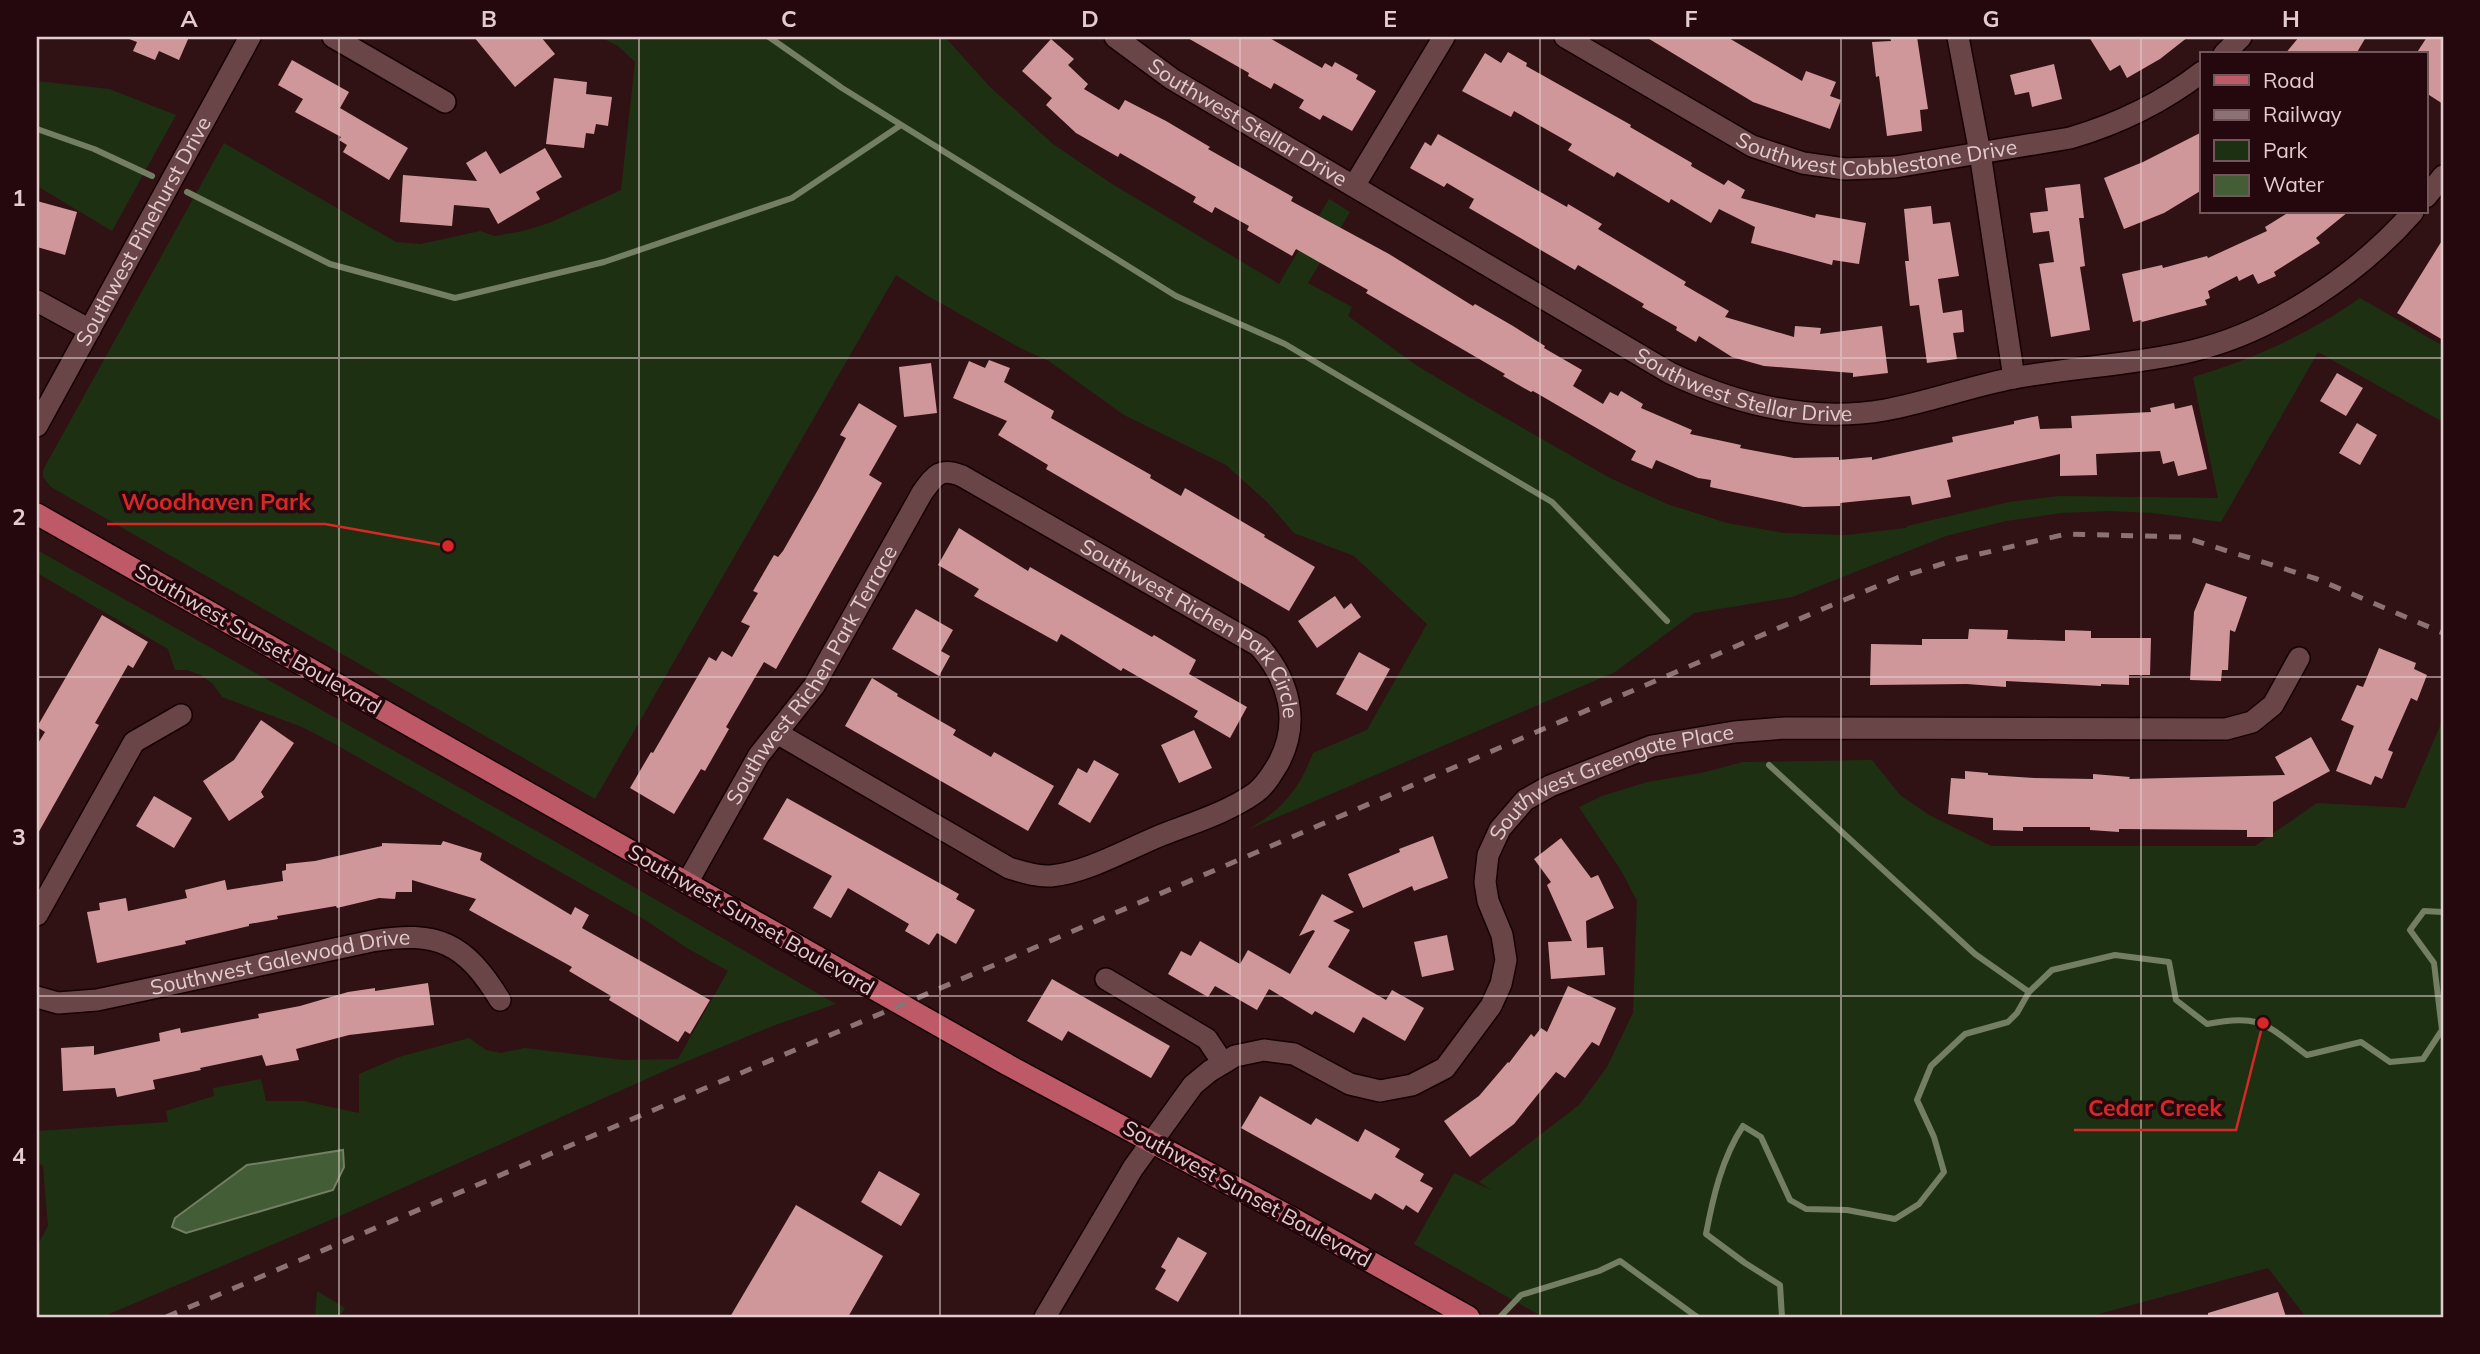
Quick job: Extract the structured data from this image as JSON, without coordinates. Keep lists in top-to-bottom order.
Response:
{
  "streets": {
    "main road": ["Southwest Sunset Boulevard"],
    "street": [
      "Southwest Stellar Drive",
      "Southwest Cobblestone Drive",
      "Southwest Pinehurst Drive",
      "Southwest Richen Park Circle",
      "Southwest Richen Park Terrace",
      "Southwest Greengate Place",
      "Southwest Galewood Drive"
    ]
  },
  "crossings": [
    ["Southwest Richen Park Circle", "Southwest Richen Park Terrace"],
    ["Southwest Sunset Boulevard", "Southwest Richen Park Terrace"],
    ["Southwest Sunset Boulevard", "Southwest Greengate Place"]
  ],
  "places": ["Woodhaven Park", "Cedar Creek"],
  "legend": [
    "Road",
    "Railway",
    "Park",
    "Water"
  ],
  "grid": {
    "columns": [
      "A",
      "B",
      "C",
      "D",
      "E",
      "F",
      "G",
      "H"
    ],
    "rows": [
      "1",
      "2",
      "3",
      "4"
    ]
  }
}
